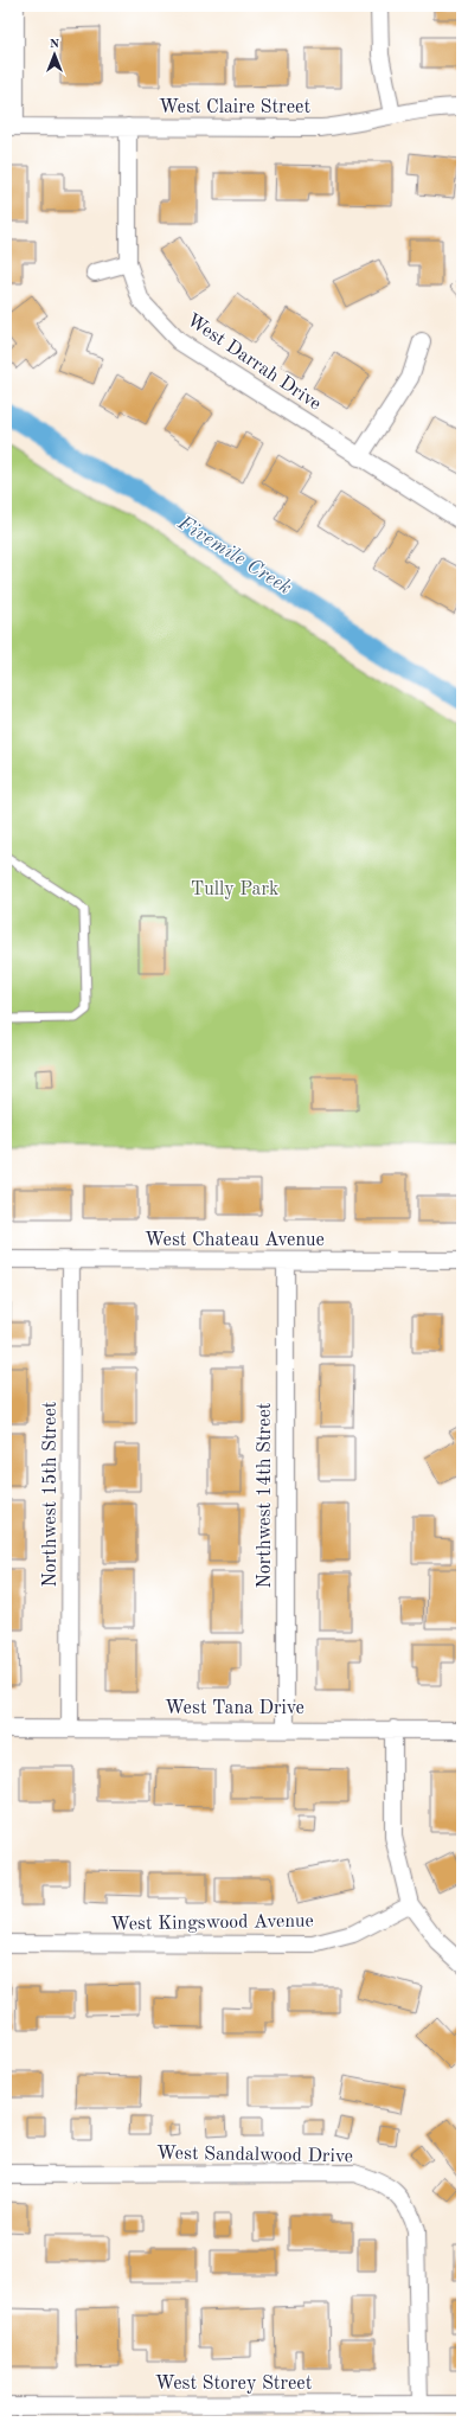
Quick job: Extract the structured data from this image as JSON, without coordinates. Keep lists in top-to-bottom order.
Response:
{
  "streets": {
    "street": [
      "West Claire Street",
      "West Darrah Drive",
      "West Chateau Avenue",
      "Northwest 15th Street",
      "Northwest 14th Street",
      "West Tana Drive",
      "West Kingswood Avenue",
      "West Sandalwood Drive",
      "West Storey Street"
    ]
  },
  "crossings": [
    ["West Claire Street", "West Darrah Drive"],
    ["West Chateau Avenue", "Northwest 15th Street"],
    ["West Chateau Avenue", "Northwest 14th Street"],
    ["Northwest 15th Street", "West Tana Drive"],
    ["Northwest 14th Street", "West Tana Drive"],
    ["West Sandalwood Drive", "West Storey Street"]
  ],
  "water": ["Fivemile Creek"],
  "parks": ["Tully Park"],
  "north": "top"
}
